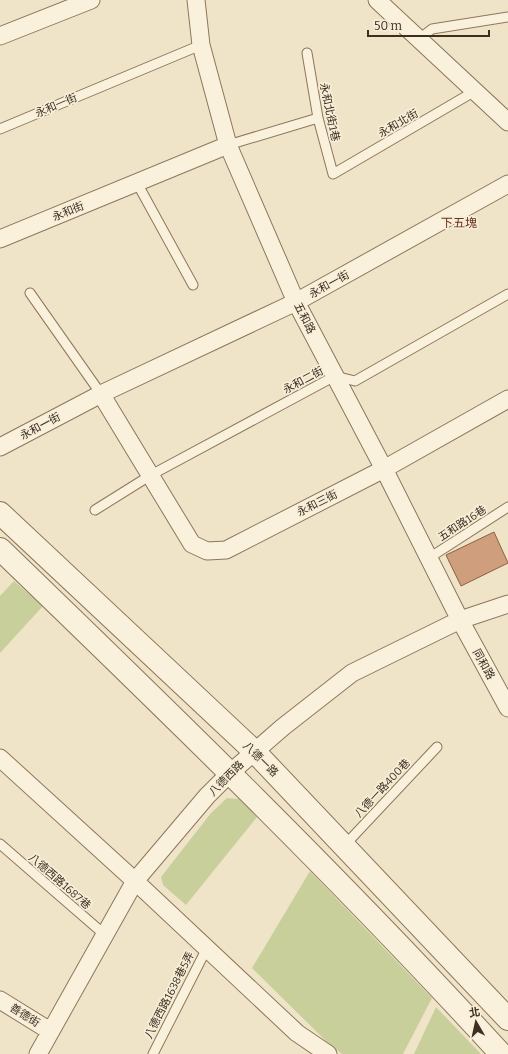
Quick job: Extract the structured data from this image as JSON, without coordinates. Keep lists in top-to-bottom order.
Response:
{
  "streets": {
    "street": [
      "永和一街",
      "永和街",
      "五和路",
      "永和三街",
      "同和路",
      "八德一路",
      "八德西路",
      "善德街"
    ],
    "lane": [
      "永和北街1巷",
      "永和北街",
      "永和二街",
      "五和路16巷",
      "八德一路400巷",
      "八德西路1687巷",
      "八德西路1638巷5弄"
    ]
  },
  "crossings": [
    ["永和一街", "五和路"],
    ["永和北街1巷", "永和北街"],
    ["永和街", "五和路"],
    ["五和路", "永和二街"],
    ["五和路", "永和三街"],
    ["五和路", "五和路16巷"],
    ["五和路", "同和路"],
    ["五和路", "八德西路"],
    ["永和二街", "永和三街"],
    ["同和路", "八德西路"],
    ["八德一路", "八德西路"],
    ["八德一路", "八德一路400巷"],
    ["八德西路", "八德西路1687巷"],
    ["八德西路", "善德街"]
  ],
  "districts": ["下五塊"],
  "scale_bar": "50 m",
  "north": "top"
}
